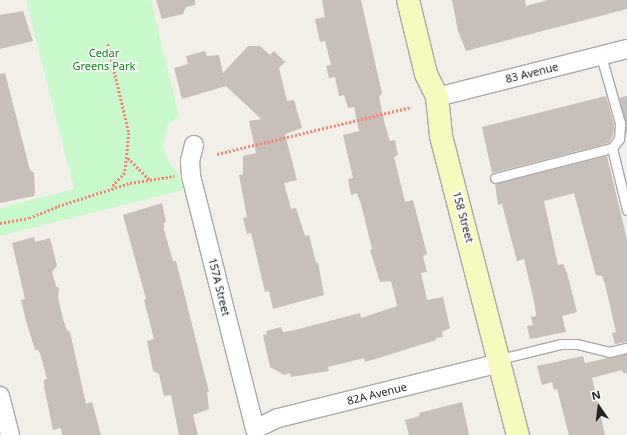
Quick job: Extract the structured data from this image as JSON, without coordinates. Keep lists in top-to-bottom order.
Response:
{
  "streets": {
    "street": [
      "83 Avenue",
      "158 Street",
      "157A Street",
      "82A Avenue"
    ]
  },
  "crossings": [
    ["83 Avenue", "158 Street"],
    ["158 Street", "82A Avenue"],
    ["157A Street", "82A Avenue"]
  ],
  "parks": ["Cedar Greens Park"],
  "north": "top"
}
